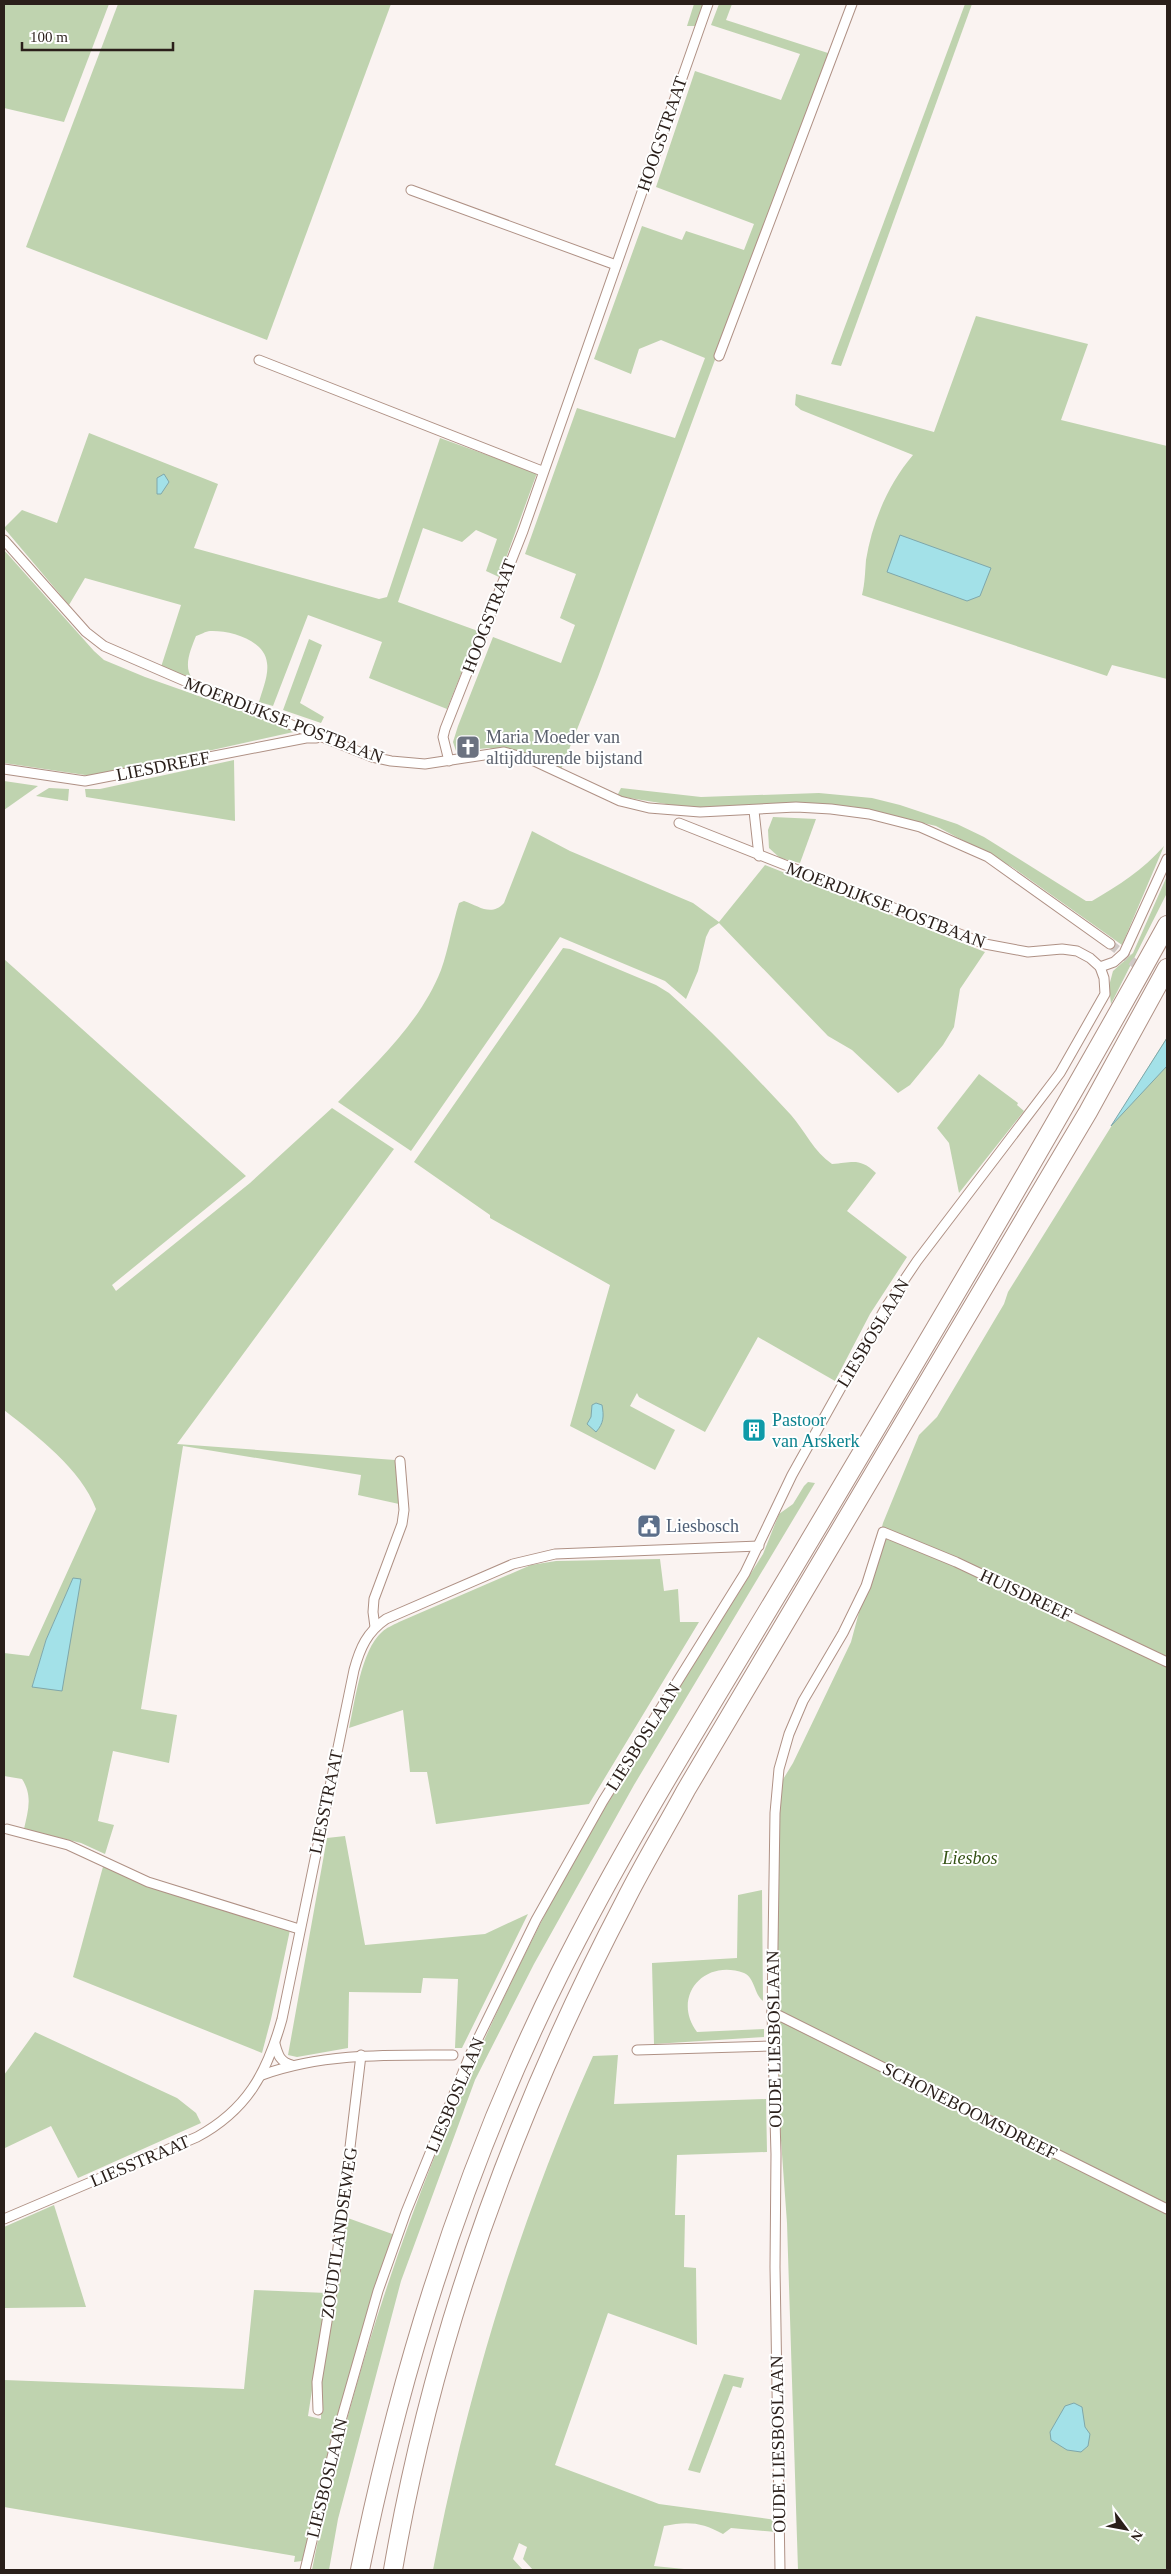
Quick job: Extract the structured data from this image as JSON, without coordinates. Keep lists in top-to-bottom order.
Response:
{
  "streets": {
    "street": [
      "HOOGSTRAAT",
      "MOERDIJKSE POSTBAAN",
      "LIESDREEF",
      "LIESBOSLAAN",
      "HUISDREEF",
      "LIESSTRAAT",
      "OUDE LIESBOSLAAN",
      "SCHONEBOOMSDREEF",
      "ZOUDTLANDSEWEG"
    ]
  },
  "crossings": [
    ["HOOGSTRAAT", "MOERDIJKSE POSTBAAN"],
    ["MOERDIJKSE POSTBAAN", "LIESDREEF"],
    ["MOERDIJKSE POSTBAAN", "LIESBOSLAAN"],
    ["LIESBOSLAAN", "LIESSTRAAT"],
    ["HUISDREEF", "OUDE LIESBOSLAAN"],
    ["OUDE LIESBOSLAAN", "SCHONEBOOMSDREEF"]
  ],
  "parks": ["Liesbos"],
  "places": {
    "church": ["Maria Moeder van altijddurende bijstand"],
    "building": ["Pastoor van Arskerk"],
    "public building": ["Liesbosch"]
  },
  "scale_bar": "100 m",
  "north": "bottom right"
}
